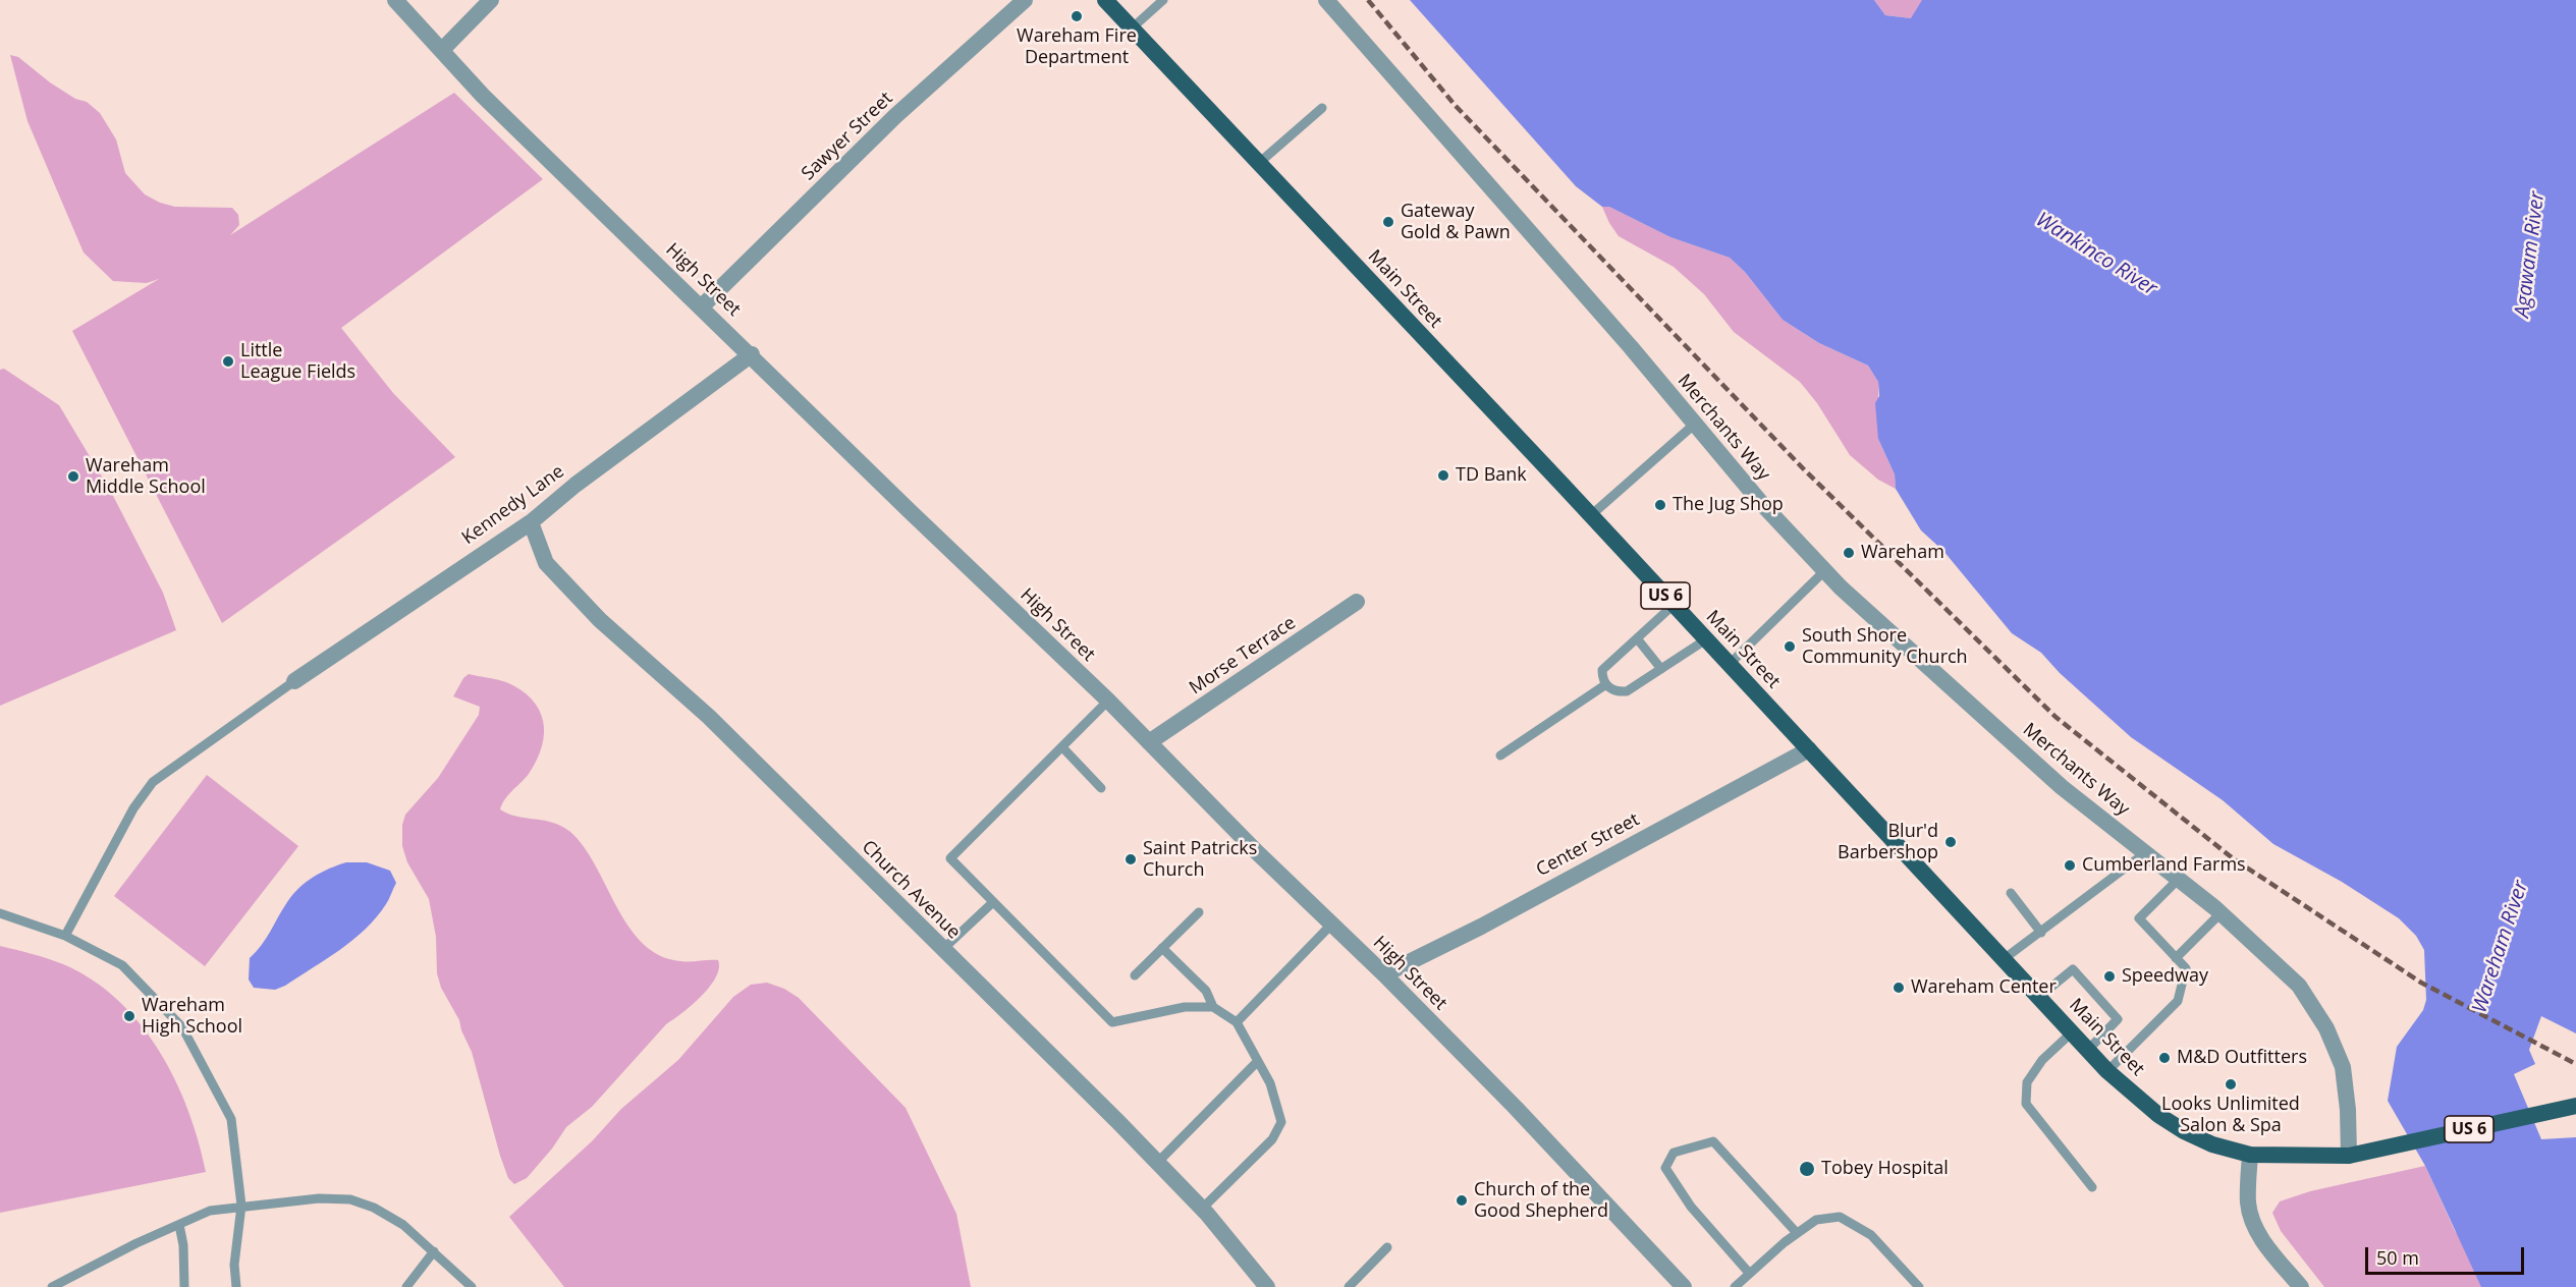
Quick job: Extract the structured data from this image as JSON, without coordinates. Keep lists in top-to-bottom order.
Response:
{
  "streets": {
    "main road": ["Main Street", "US 6"],
    "street": [
      "Sawyer Street",
      "High Street",
      "Merchants Way",
      "Kennedy Lane",
      "Morse Terrace",
      "Center Street",
      "Church Avenue"
    ]
  },
  "crossings": [
    ["Sawyer Street", "High Street"],
    ["High Street", "Kennedy Lane"],
    ["High Street", "Morse Terrace"],
    ["High Street", "Center Street"],
    ["Main Street", "US 6"],
    ["Main Street", "Center Street"],
    ["Merchants Way", "US 6"],
    ["Kennedy Lane", "Church Avenue"]
  ],
  "water": ["Wankinco River", "Agawam River", "Wareham River"],
  "places": [
    "Wareham Fire Department",
    "Gateway Gold & Pawn",
    "Little League Fields",
    "TD Bank",
    "Wareham Middle School",
    "The Jug Shop",
    "Wareham",
    "South Shore Community Church",
    "Blur'd Barbershop",
    "Saint Patricks Church",
    "Cumberland Farms",
    "Speedway",
    "Wareham Center",
    "Wareham High School",
    "M&D Outfitters",
    "Looks Unlimited Salon & Spa",
    "Tobey Hospital",
    "Church of the Good Shepherd"
  ],
  "scale_bar": "50 m"
}
